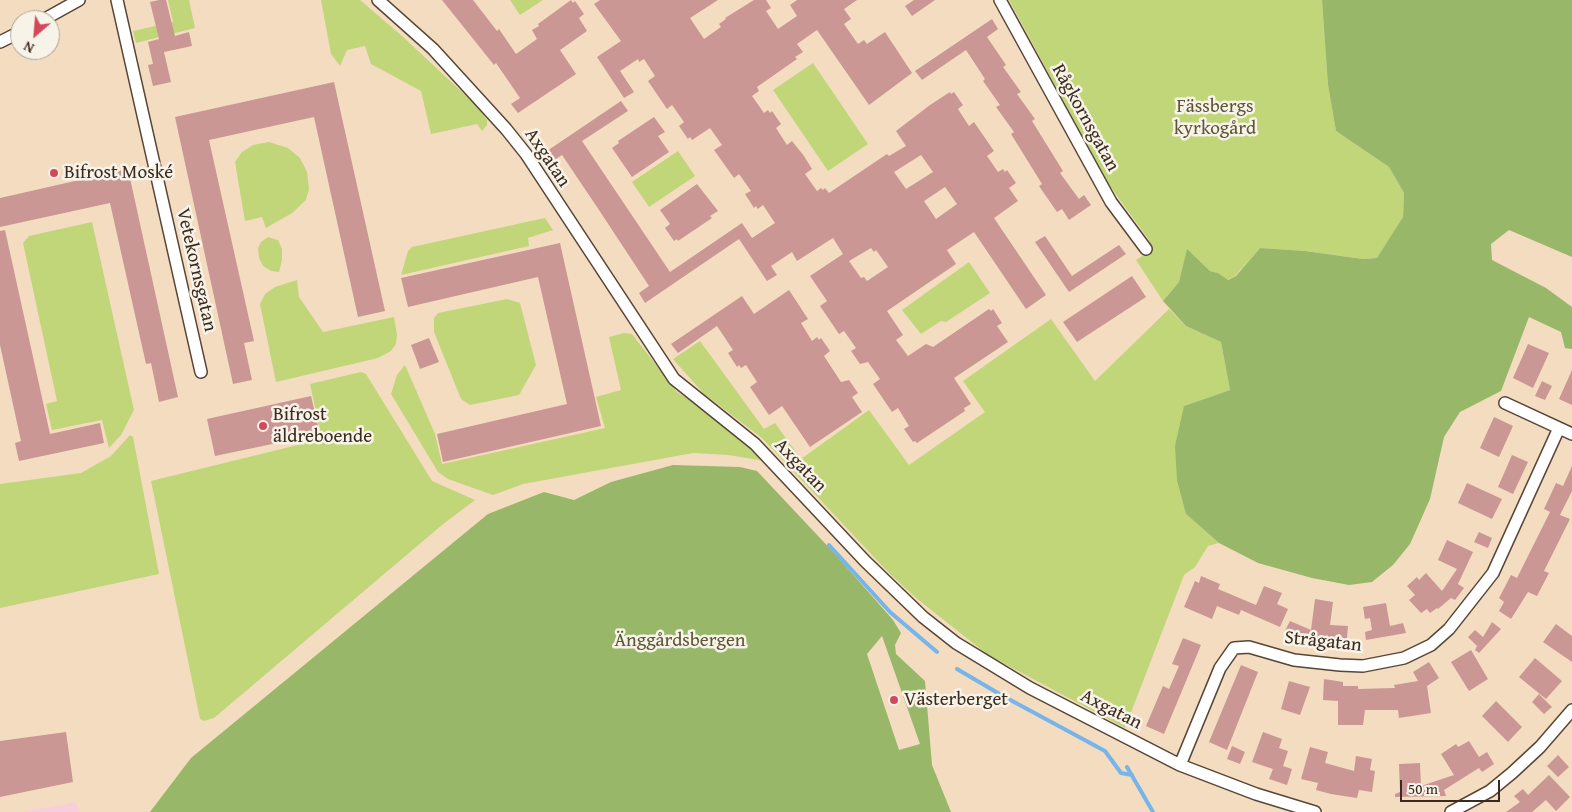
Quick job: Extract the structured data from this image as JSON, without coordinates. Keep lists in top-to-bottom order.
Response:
{
  "streets": {
    "street": [
      "Rågkornsgatan",
      "Axgatan",
      "Vetekornsgatan",
      "Strågatan"
    ]
  },
  "crossings": [
    ["Axgatan", "Strågatan"]
  ],
  "parks": ["Fässbergs kyrkogård", "Änggårdsbergen"],
  "places": ["Bifrost Moské", "Bifrost äldreboende", "Västerberget"],
  "scale_bar": "50 m",
  "north": "bottom left"
}
